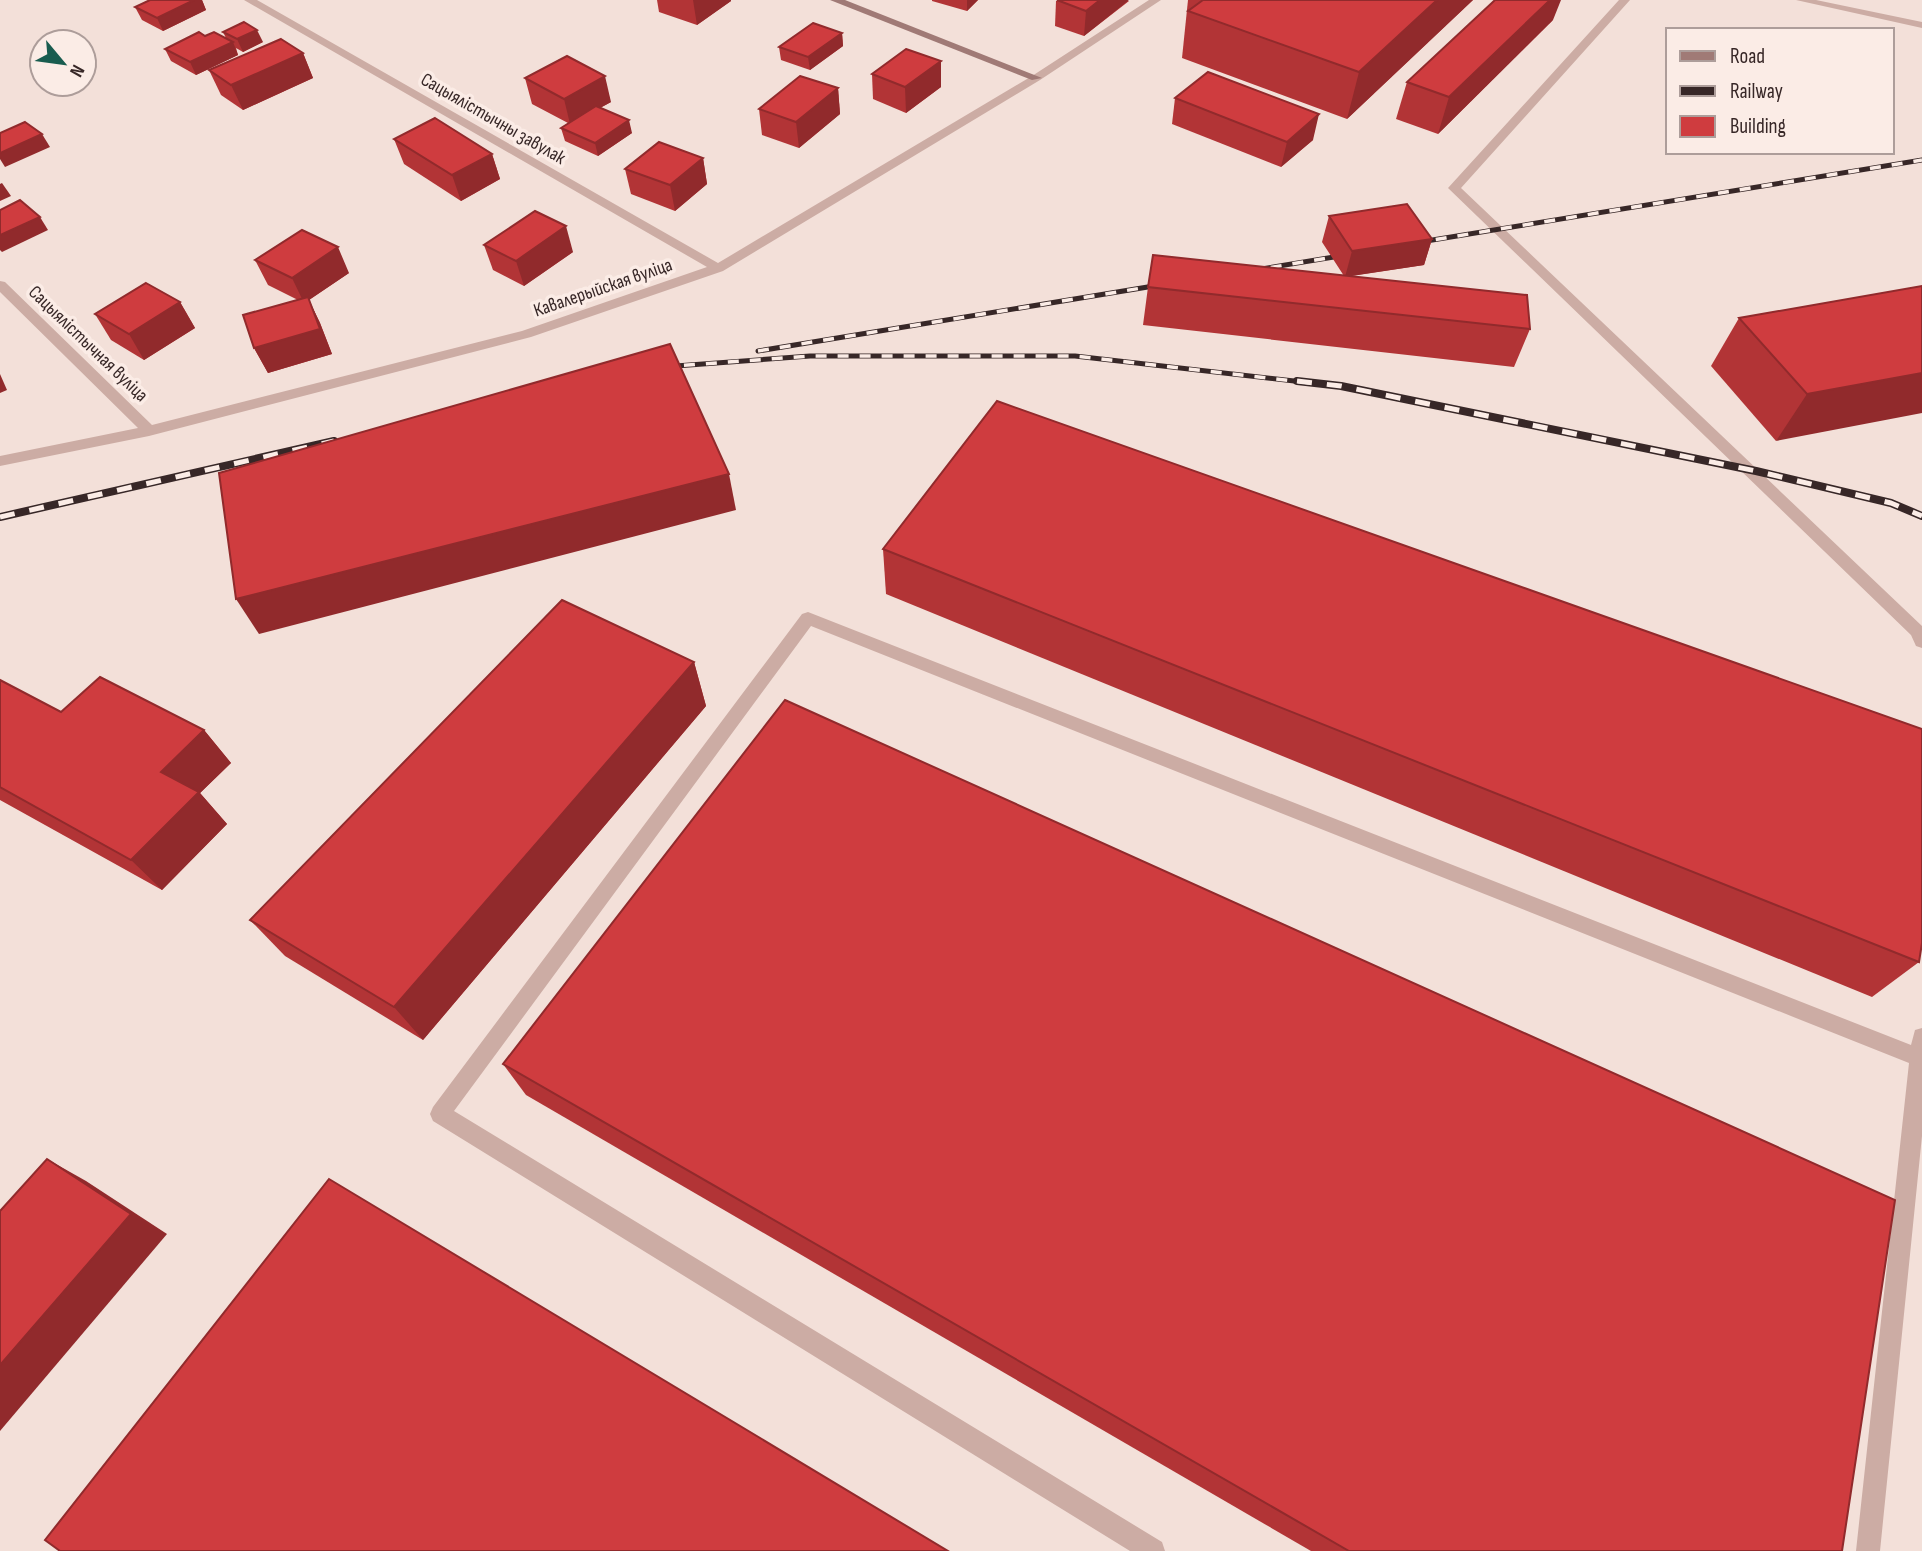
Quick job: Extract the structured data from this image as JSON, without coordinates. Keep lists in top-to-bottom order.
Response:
{
  "streets": {
    "street": ["Сацыялістычны завулак", "Кавалерыйская вуліца", "Сацыялістычная вуліца"]
  },
  "crossings": [
    ["Сацыялістычны завулак", "Кавалерыйская вуліца"],
    ["Кавалерыйская вуліца", "Сацыялістычная вуліца"]
  ],
  "legend": ["Road", "Railway", "Building"],
  "north": "bottom right"
}
